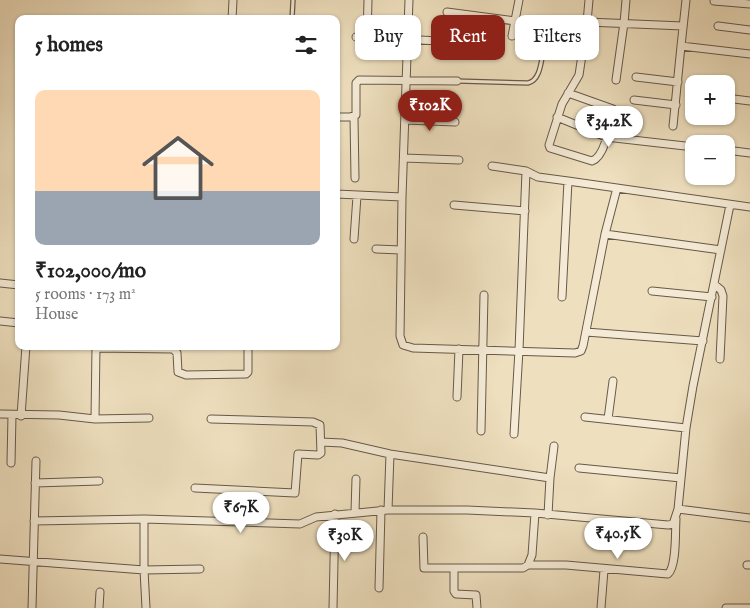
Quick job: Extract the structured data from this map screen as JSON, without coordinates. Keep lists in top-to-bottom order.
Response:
{
  "page": {
    "chip": ["Buy", "Rent", "Filters"],
    "heading": "5 homes",
    "map_buttons": ["+", "−"],
    "list": [
      {
        "name": "₹102,000/mo",
        "note": "5 rooms · 173 m² · House"
      }
    ],
    "price": [
      "₹102K",
      "₹34.2K",
      "₹67K",
      "₹40.5K",
      "₹30K"
    ]
  }
}
